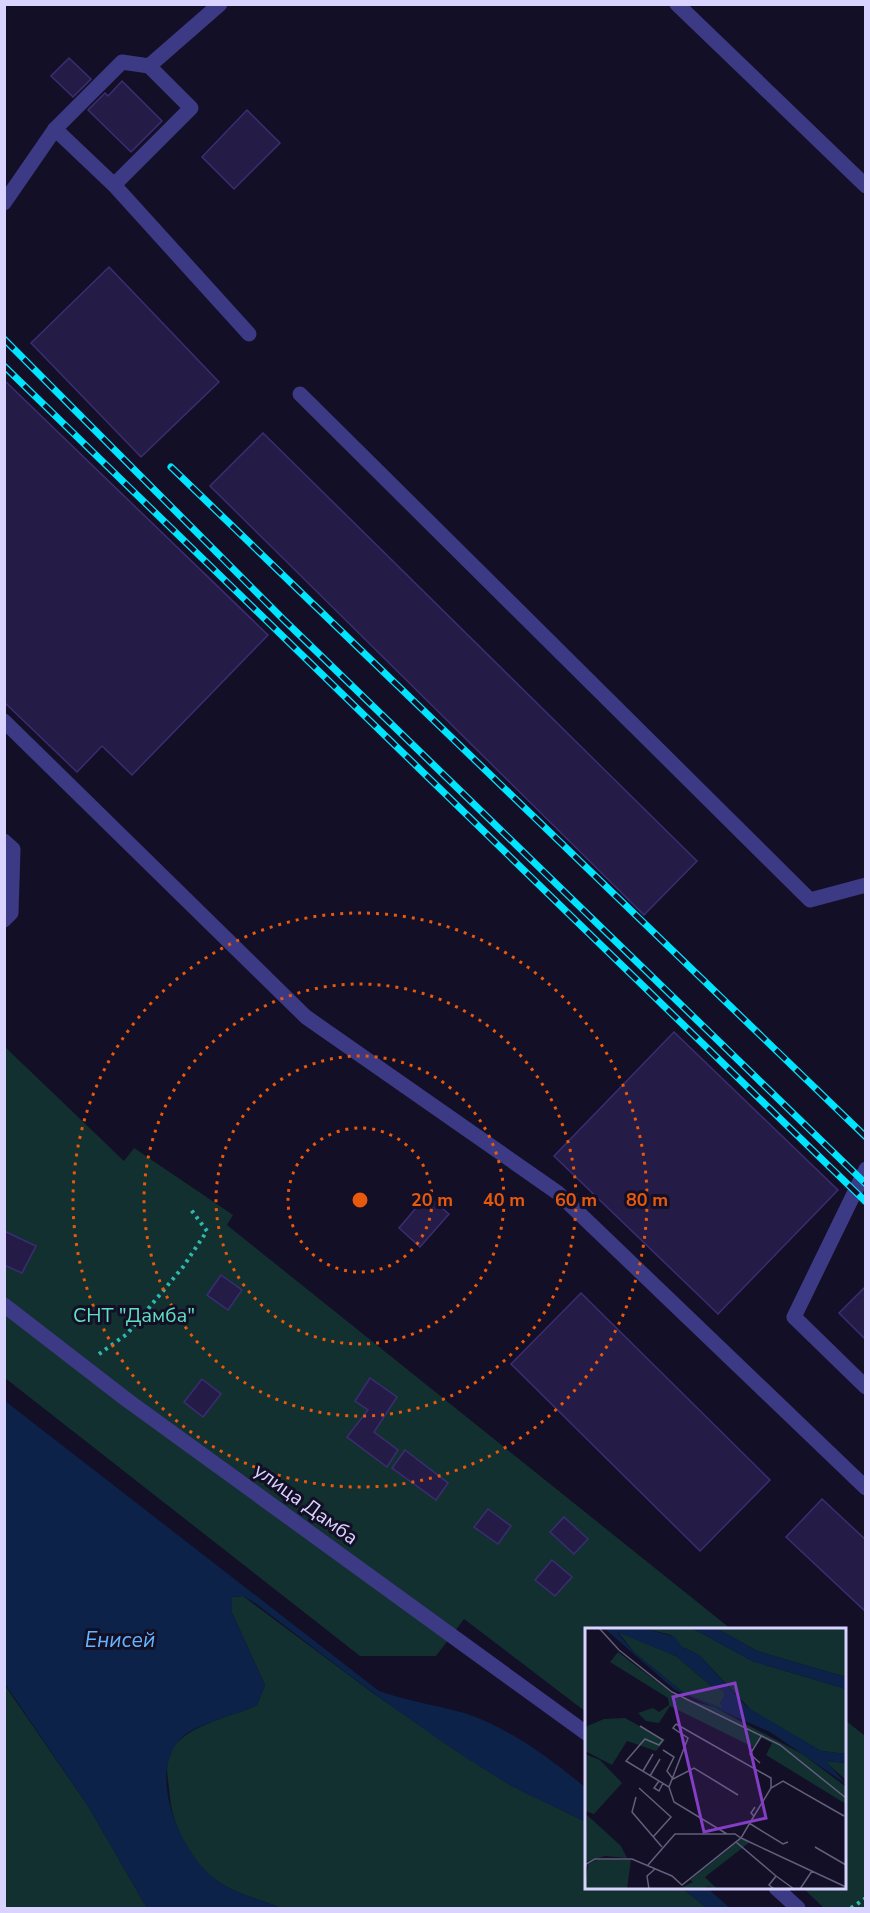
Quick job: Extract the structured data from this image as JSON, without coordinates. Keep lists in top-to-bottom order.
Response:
{
  "streets": {
    "street": ["улица Дамба"]
  },
  "water": ["Енисей"],
  "parks": ["СНТ \"Дамба\""],
  "rings": [
    "20 m",
    "40 m",
    "60 m",
    "80 m"
  ]
}
